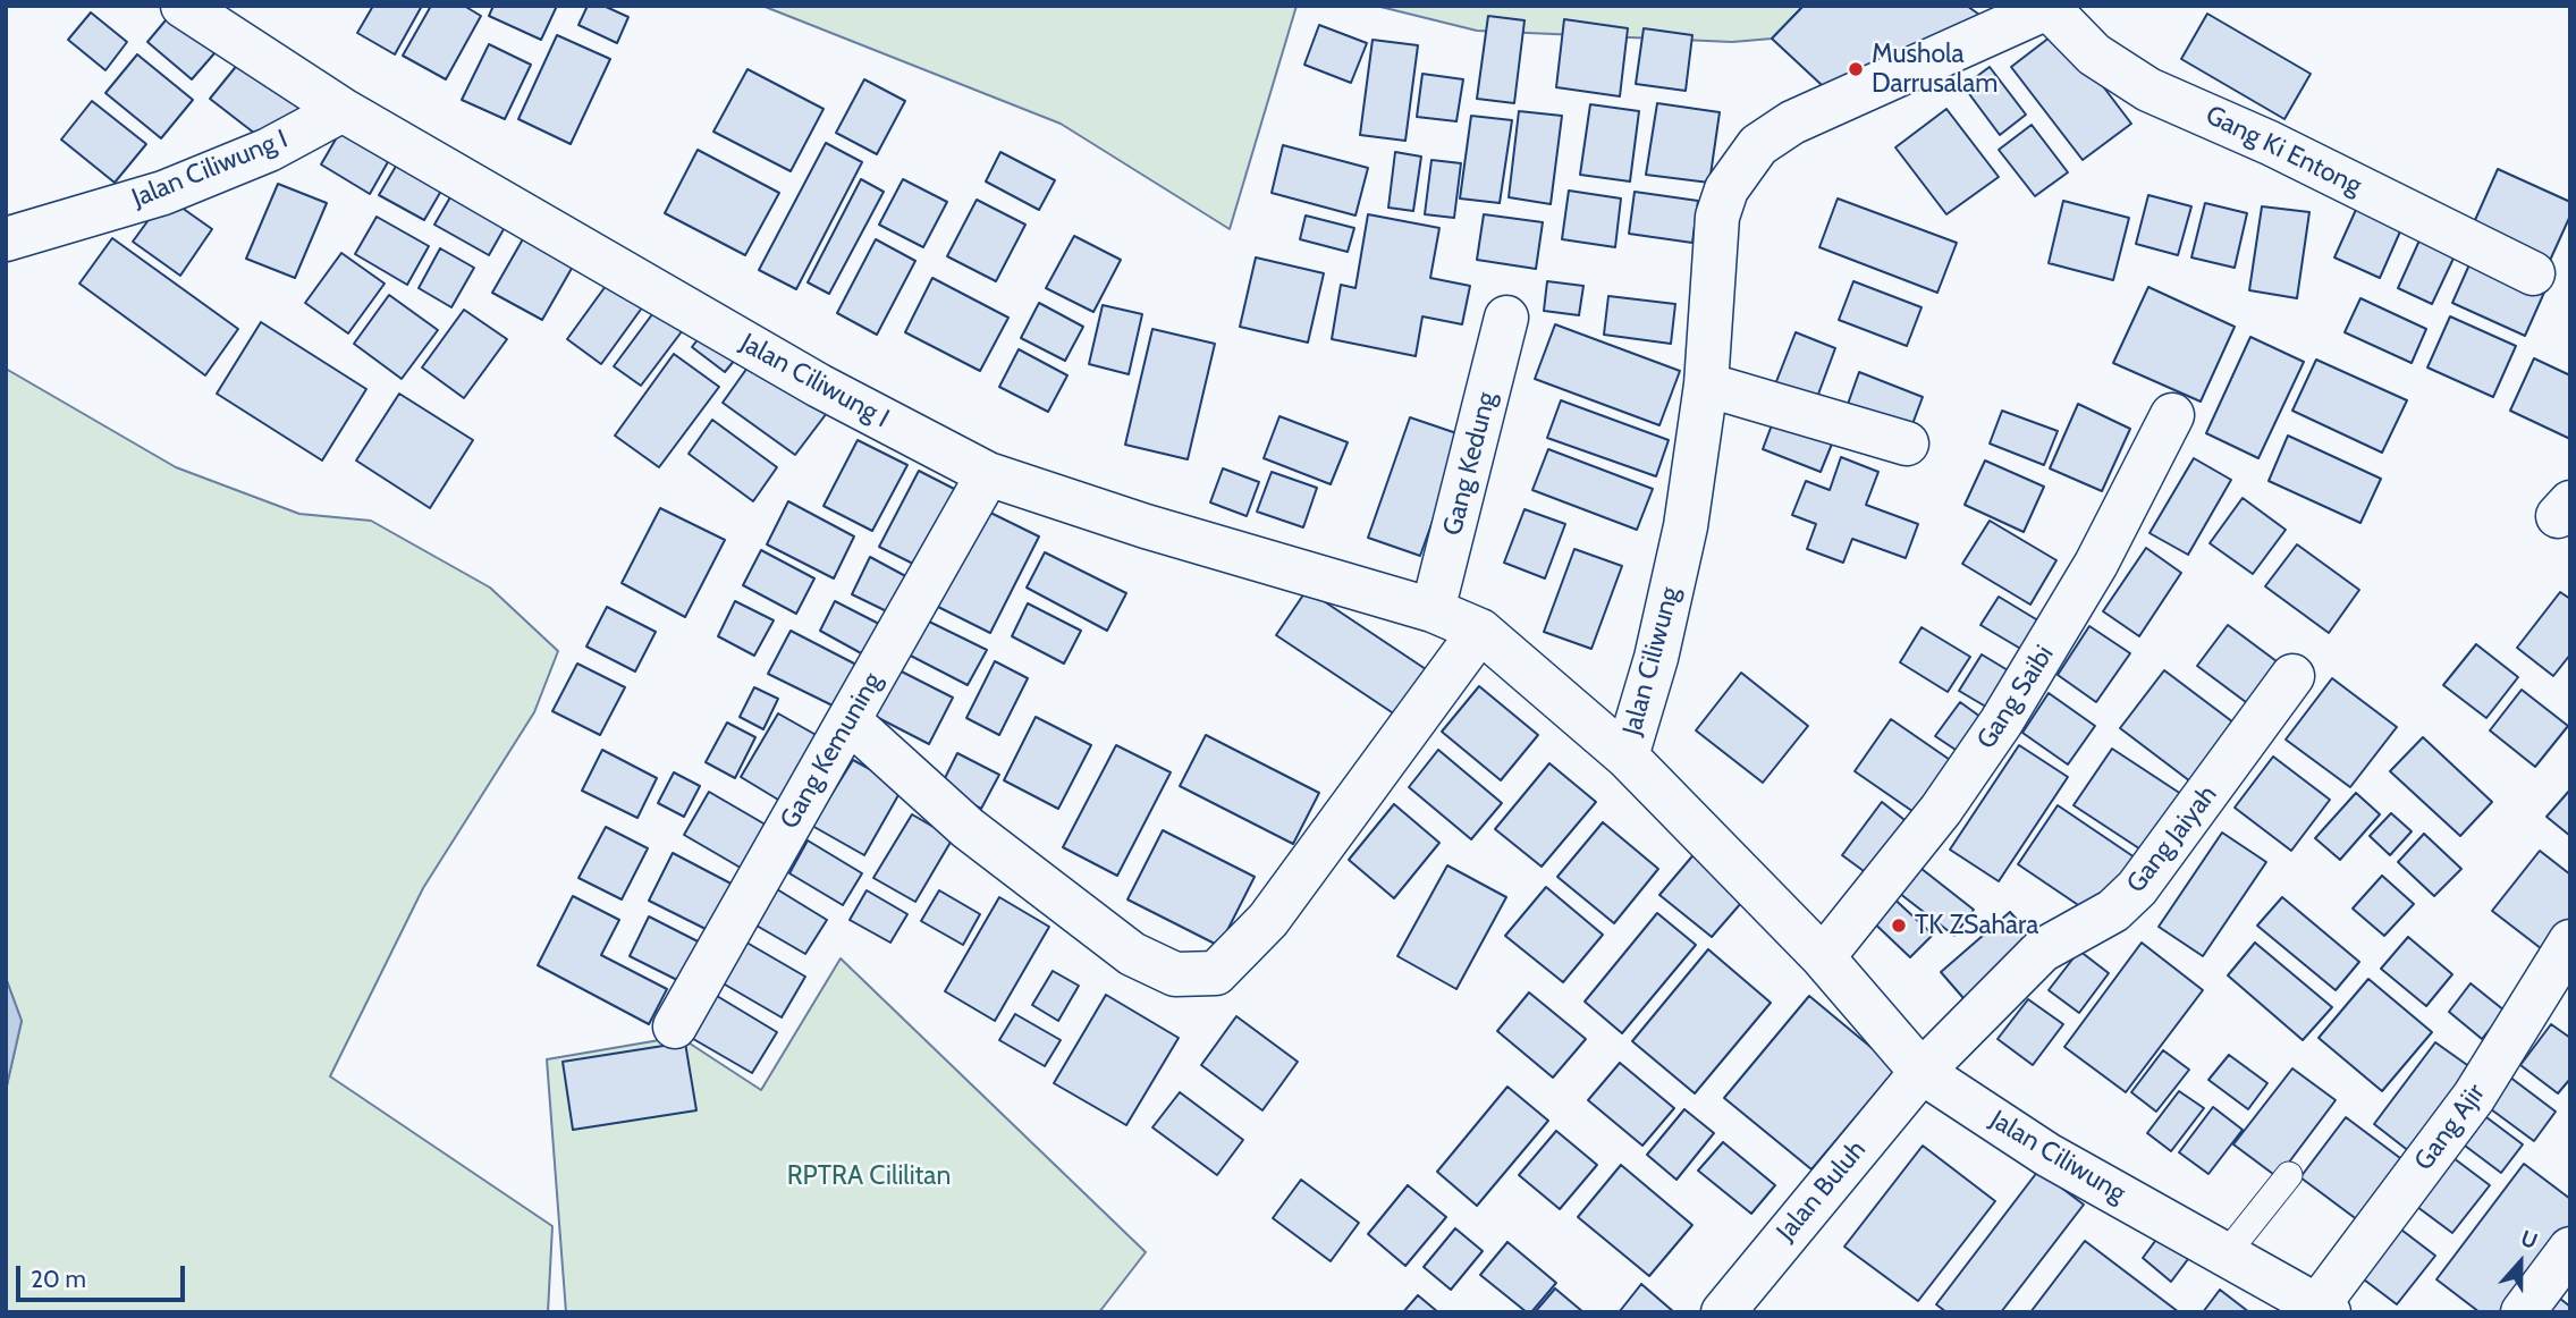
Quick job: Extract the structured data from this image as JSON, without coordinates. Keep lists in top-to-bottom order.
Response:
{
  "streets": {
    "street": [
      "Gang Ki Entong",
      "Jalan Ciliwung I",
      "Gang Kedung",
      "Jalan Ciliwung",
      "Gang Saibi",
      "Gang Kemuning",
      "Gang Jaiyah",
      "Gang Ajir",
      "Jalan Buluh"
    ]
  },
  "crossings": [
    ["Gang Ki Entong", "Jalan Ciliwung"],
    ["Jalan Ciliwung I", "Gang Kedung"],
    ["Jalan Ciliwung I", "Jalan Ciliwung"],
    ["Jalan Ciliwung I", "Gang Kemuning"],
    ["Jalan Ciliwung", "Gang Saibi"],
    ["Jalan Ciliwung", "Gang Jaiyah"],
    ["Jalan Ciliwung", "Gang Ajir"],
    ["Jalan Ciliwung", "Jalan Buluh"],
    ["Gang Jaiyah", "Jalan Buluh"]
  ],
  "parks": ["RPTRA Cililitan"],
  "places": ["Mushola Darrusalam", "TK ZSahara"],
  "scale_bar": "20 m",
  "north": "top"
}
